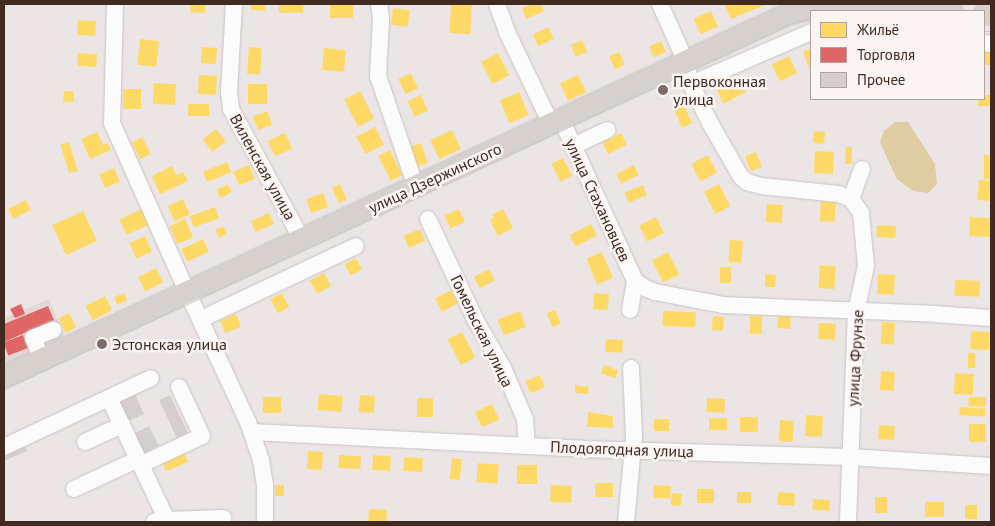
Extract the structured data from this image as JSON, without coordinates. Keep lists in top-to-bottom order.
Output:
{
  "streets": {
    "main road": ["улица Дзержинского"],
    "street": [
      "Виленская улица",
      "улица Стахановцев",
      "Гомельская улица",
      "улица Фрунзе",
      "Плодоягодная улица"
    ]
  },
  "crossings": [
    ["Виленская улица", "улица Дзержинского"],
    ["улица Дзержинского", "улица Стахановцев"],
    ["Гомельская улица", "Плодоягодная улица"],
    ["улица Фрунзе", "Плодоягодная улица"]
  ],
  "places": ["Первоконная улица", "Эстонская улица"],
  "legend": ["Жильё", "Торговля", "Прочее"]
}
